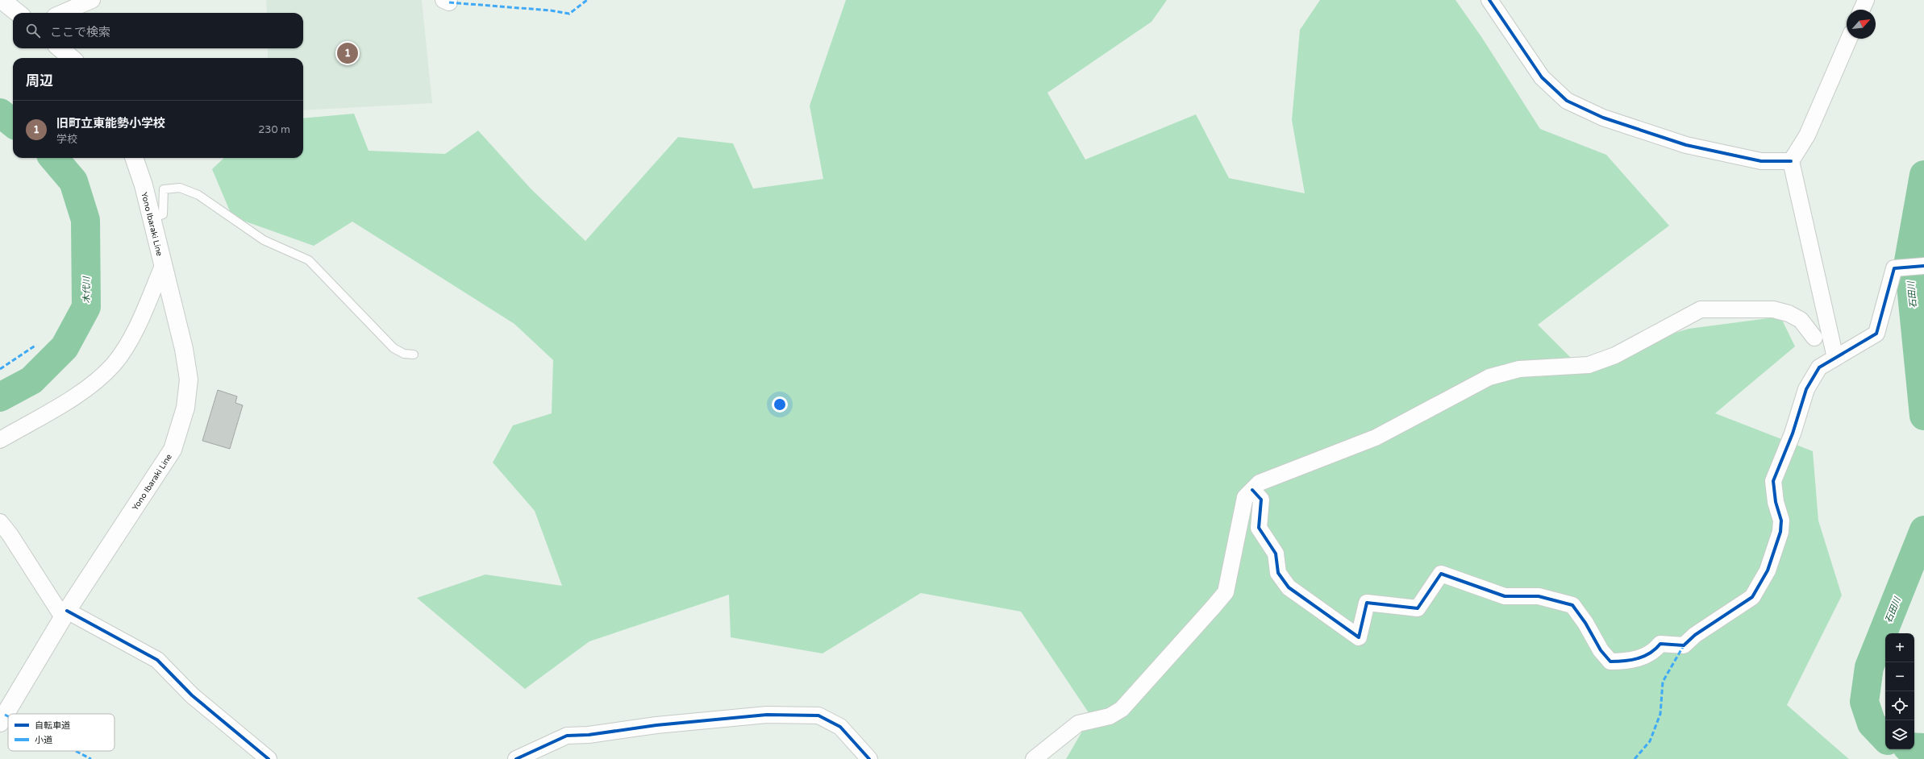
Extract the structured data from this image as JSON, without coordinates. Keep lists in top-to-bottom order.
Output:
{
  "streets": {
    "main road": ["Yono Ibaraki Line"]
  },
  "water": ["木代川", "石田川"],
  "legend": ["自転車道", "小道"],
  "north": "top right",
  "page": {
    "search": "ここで検索",
    "pins": "1",
    "heading": "周辺",
    "list": [
      {
        "mark": "1",
        "name": "旧町立東能勢小学校",
        "note": "学校",
        "value": "230 m"
      }
    ],
    "map_buttons": ["+", "−"]
  }
}
